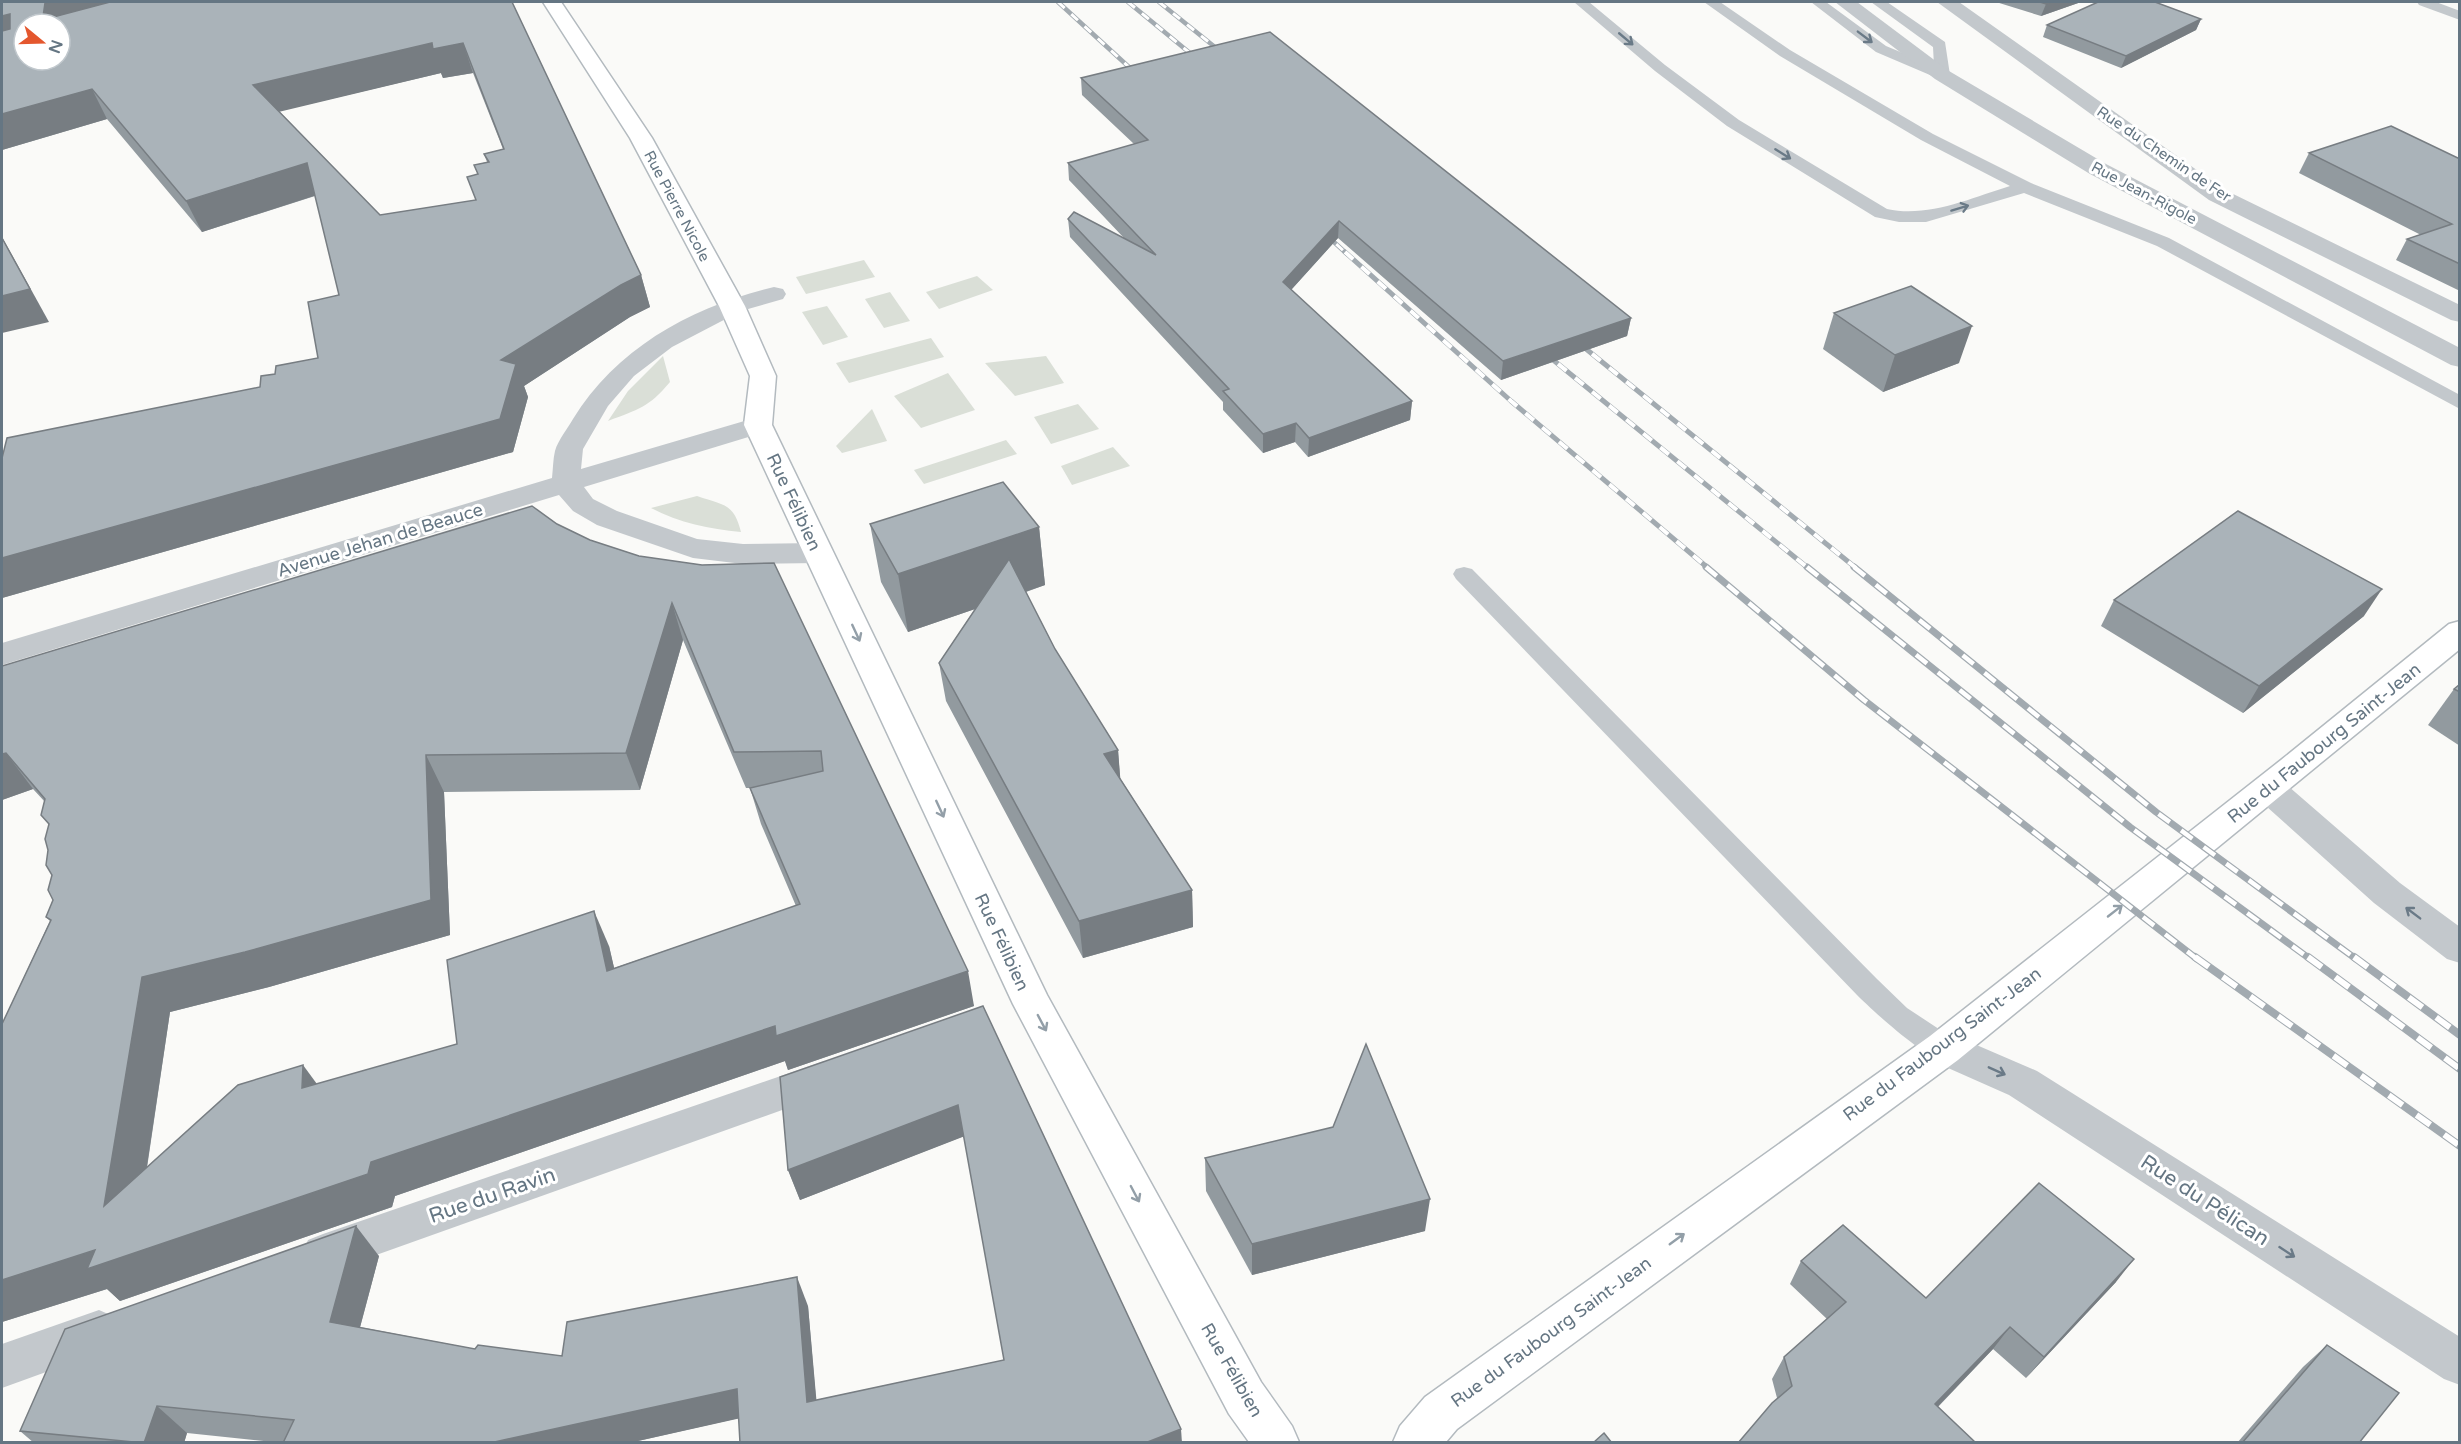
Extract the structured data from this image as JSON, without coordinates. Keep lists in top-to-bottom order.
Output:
{
  "streets": {
    "main road": ["Rue Pierre Nicole", "Rue Félibien", "Rue du Faubourg Saint-Jean"],
    "street": [
      "Rue du Chemin de Fer",
      "Rue Jean-Rigole",
      "Avenue Jehan de Beauce",
      "Rue du Ravin",
      "Rue du Pélican"
    ]
  },
  "crossings": [
    ["Rue Pierre Nicole", "Rue Félibien"],
    ["Rue Pierre Nicole", "Avenue Jehan de Beauce"],
    ["Rue Félibien", "Avenue Jehan de Beauce"],
    ["Rue du Faubourg Saint-Jean", "Rue du Pélican"]
  ],
  "one_way": ["Rue Félibien", "Rue du Faubourg Saint-Jean", "Rue du Pélican"],
  "north": "right"
}
